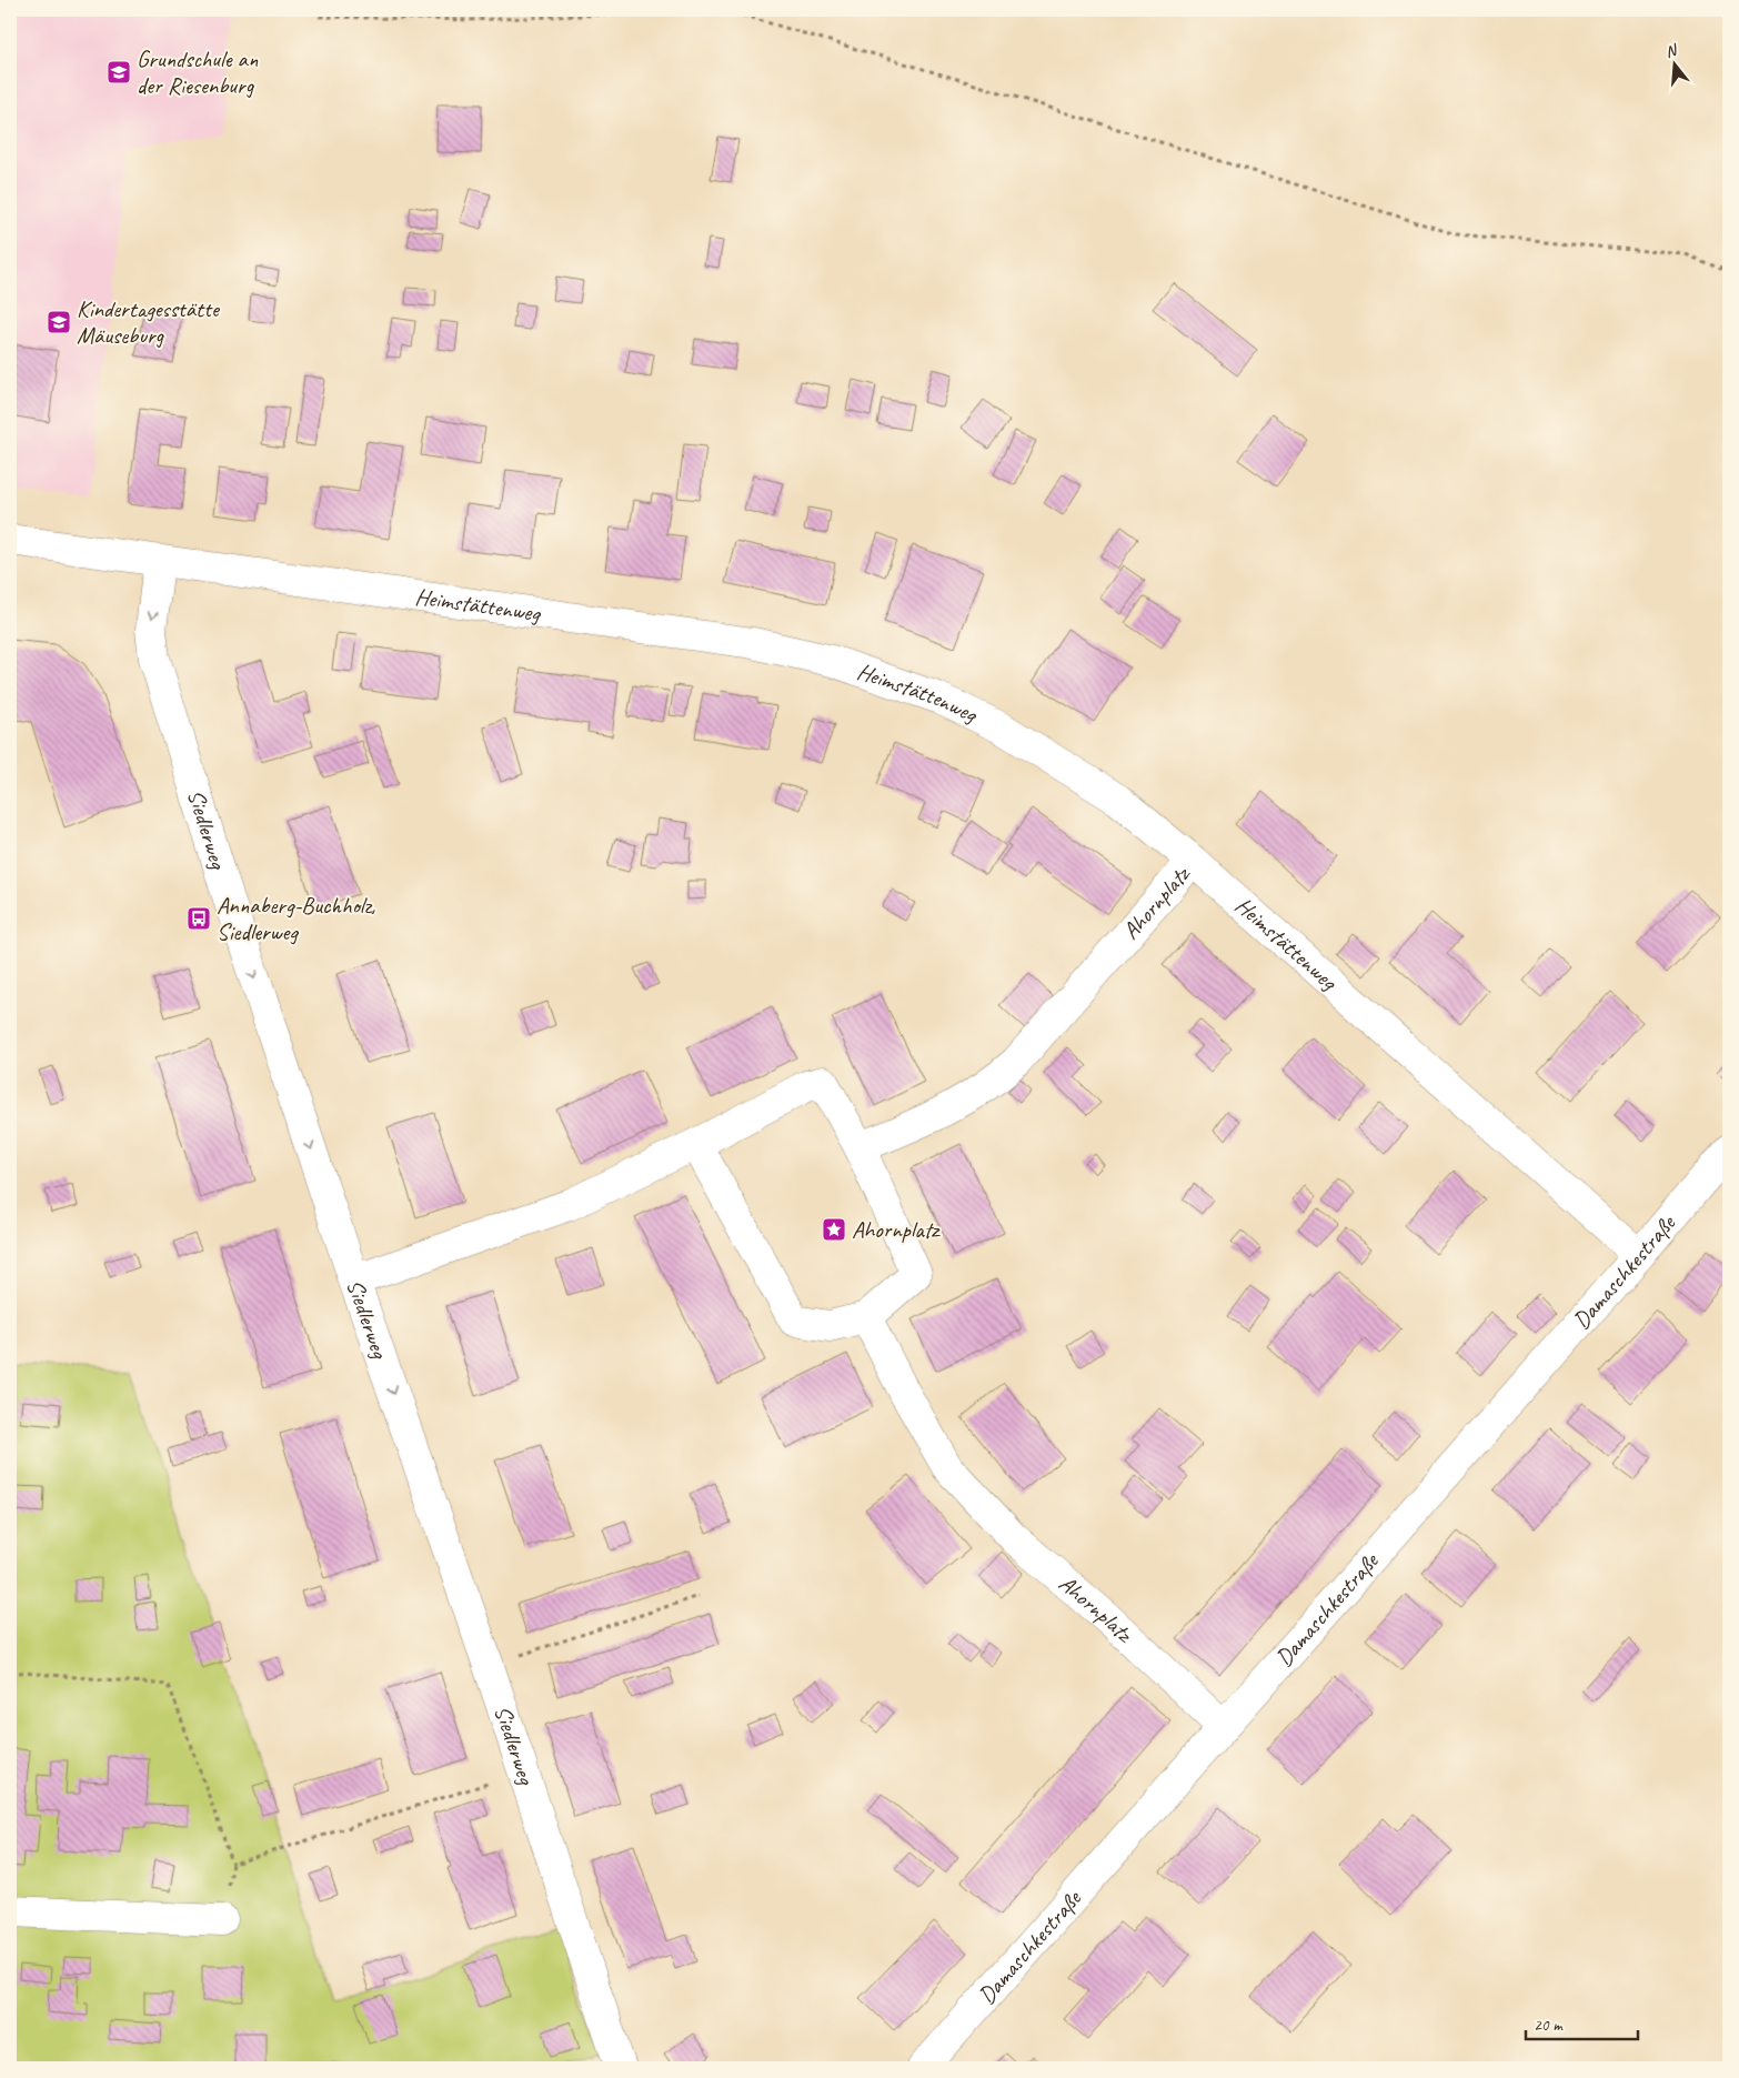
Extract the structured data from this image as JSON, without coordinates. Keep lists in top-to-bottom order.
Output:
{
  "streets": {
    "street": [
      "Heimstättenweg",
      "Siedlerweg",
      "Ahornplatz",
      "Damaschkestraße"
    ]
  },
  "crossings": [
    ["Heimstättenweg", "Siedlerweg"],
    ["Heimstättenweg", "Ahornplatz"],
    ["Heimstättenweg", "Damaschkestraße"],
    ["Ahornplatz", "Damaschkestraße"]
  ],
  "one_way": ["Siedlerweg"],
  "places": {
    "school or university": ["Grundschule an der Riesenburg", "Kindertagesstätte Mäuseburg"],
    "bus stop": ["Annaberg-Buchholz, Siedlerweg"],
    "place": ["Ahornplatz"]
  },
  "scale_bar": "20 m",
  "north": "top"
}
